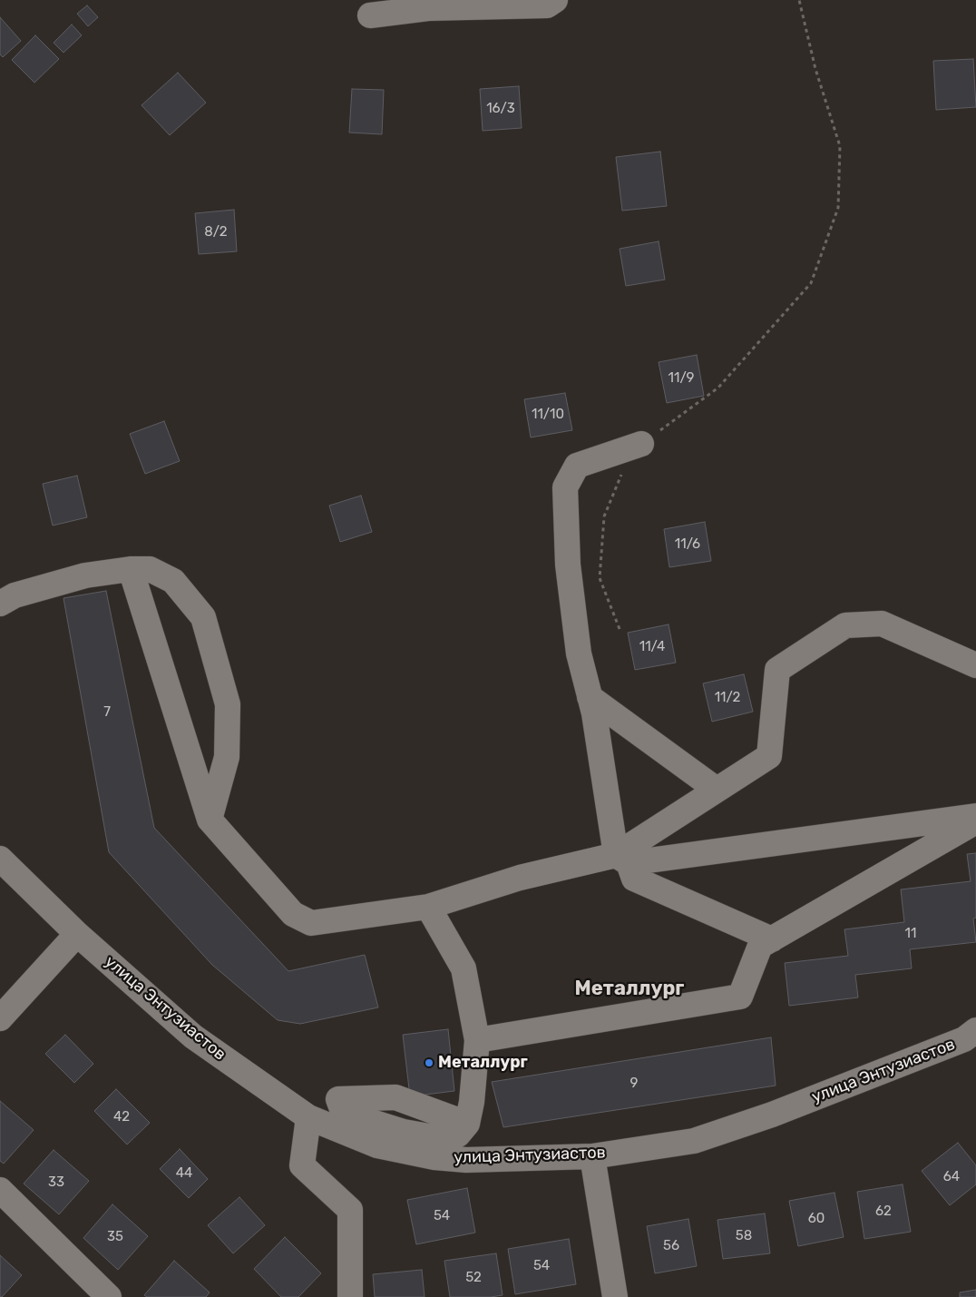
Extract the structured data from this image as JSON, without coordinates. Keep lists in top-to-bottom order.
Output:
{
  "streets": {
    "street": ["улица Энтузиастов"]
  },
  "districts": ["Металлург"],
  "places": ["Металлург"],
  "house_numbers": [
    "16/3",
    "8/2",
    "11/9",
    "11/10",
    "11/6",
    "11/4",
    "11/2",
    "7",
    "11",
    "9",
    "42",
    "44",
    "64",
    "33",
    "62",
    "54",
    "60",
    "58",
    "35",
    "56",
    "54",
    "52"
  ]
}
